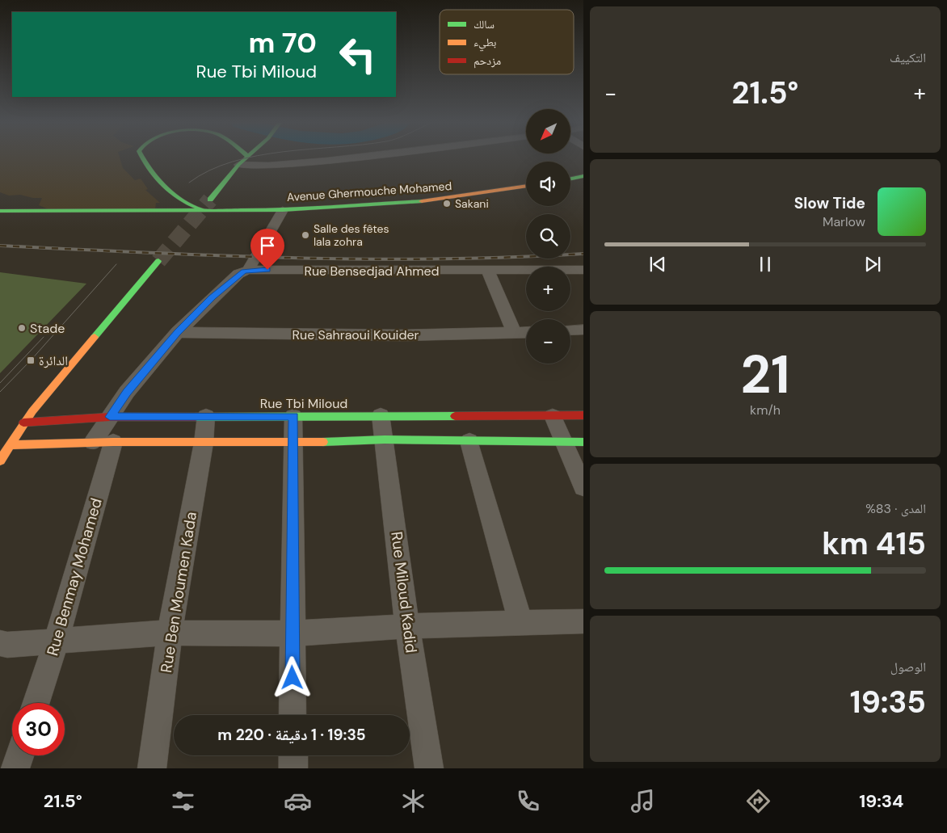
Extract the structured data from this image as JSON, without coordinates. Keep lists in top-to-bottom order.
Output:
{
  "streets": {
    "main road": ["Avenue Ghermouche Mohamed", "Rue Tbi Miloud"],
    "street": [
      "Rue Bensedjad Ahmed",
      "Rue Sahraoui Kouider",
      "Rue Benmay Mohamed",
      "Rue Ben Moumen Kada",
      "Rue Miloud Kadid"
    ]
  },
  "crossings": [
    ["Rue Tbi Miloud", "Rue Ben Moumen Kada"],
    ["Rue Tbi Miloud", "Rue Miloud Kadid"]
  ],
  "places": {
    "other": ["Sakani", "Salle des fêtes lala zohra", "Stade"],
    "transit": ["الدائرة"]
  },
  "legend": ["سالك", "بطيء", "مزدحم"],
  "north": "bottom left",
  "page": {
    "tile": [
      "التكييف",
      ["21", "km/h"],
      ["المدى · 83%", "415 km"],
      ["الوصول", "19:35"]
    ],
    "turn": ["70 m", "Rue Tbi Miloud"],
    "heat": ["−", "21.5°", "+"],
    "map_buttons": ["+", "−"],
    "song": ["Slow Tide", "Marlow"],
    "limit": "30",
    "trip": "19:35 · 1 دقيقة · 220 m",
    "tabs": ["19:34", "21.5°"]
  }
}
